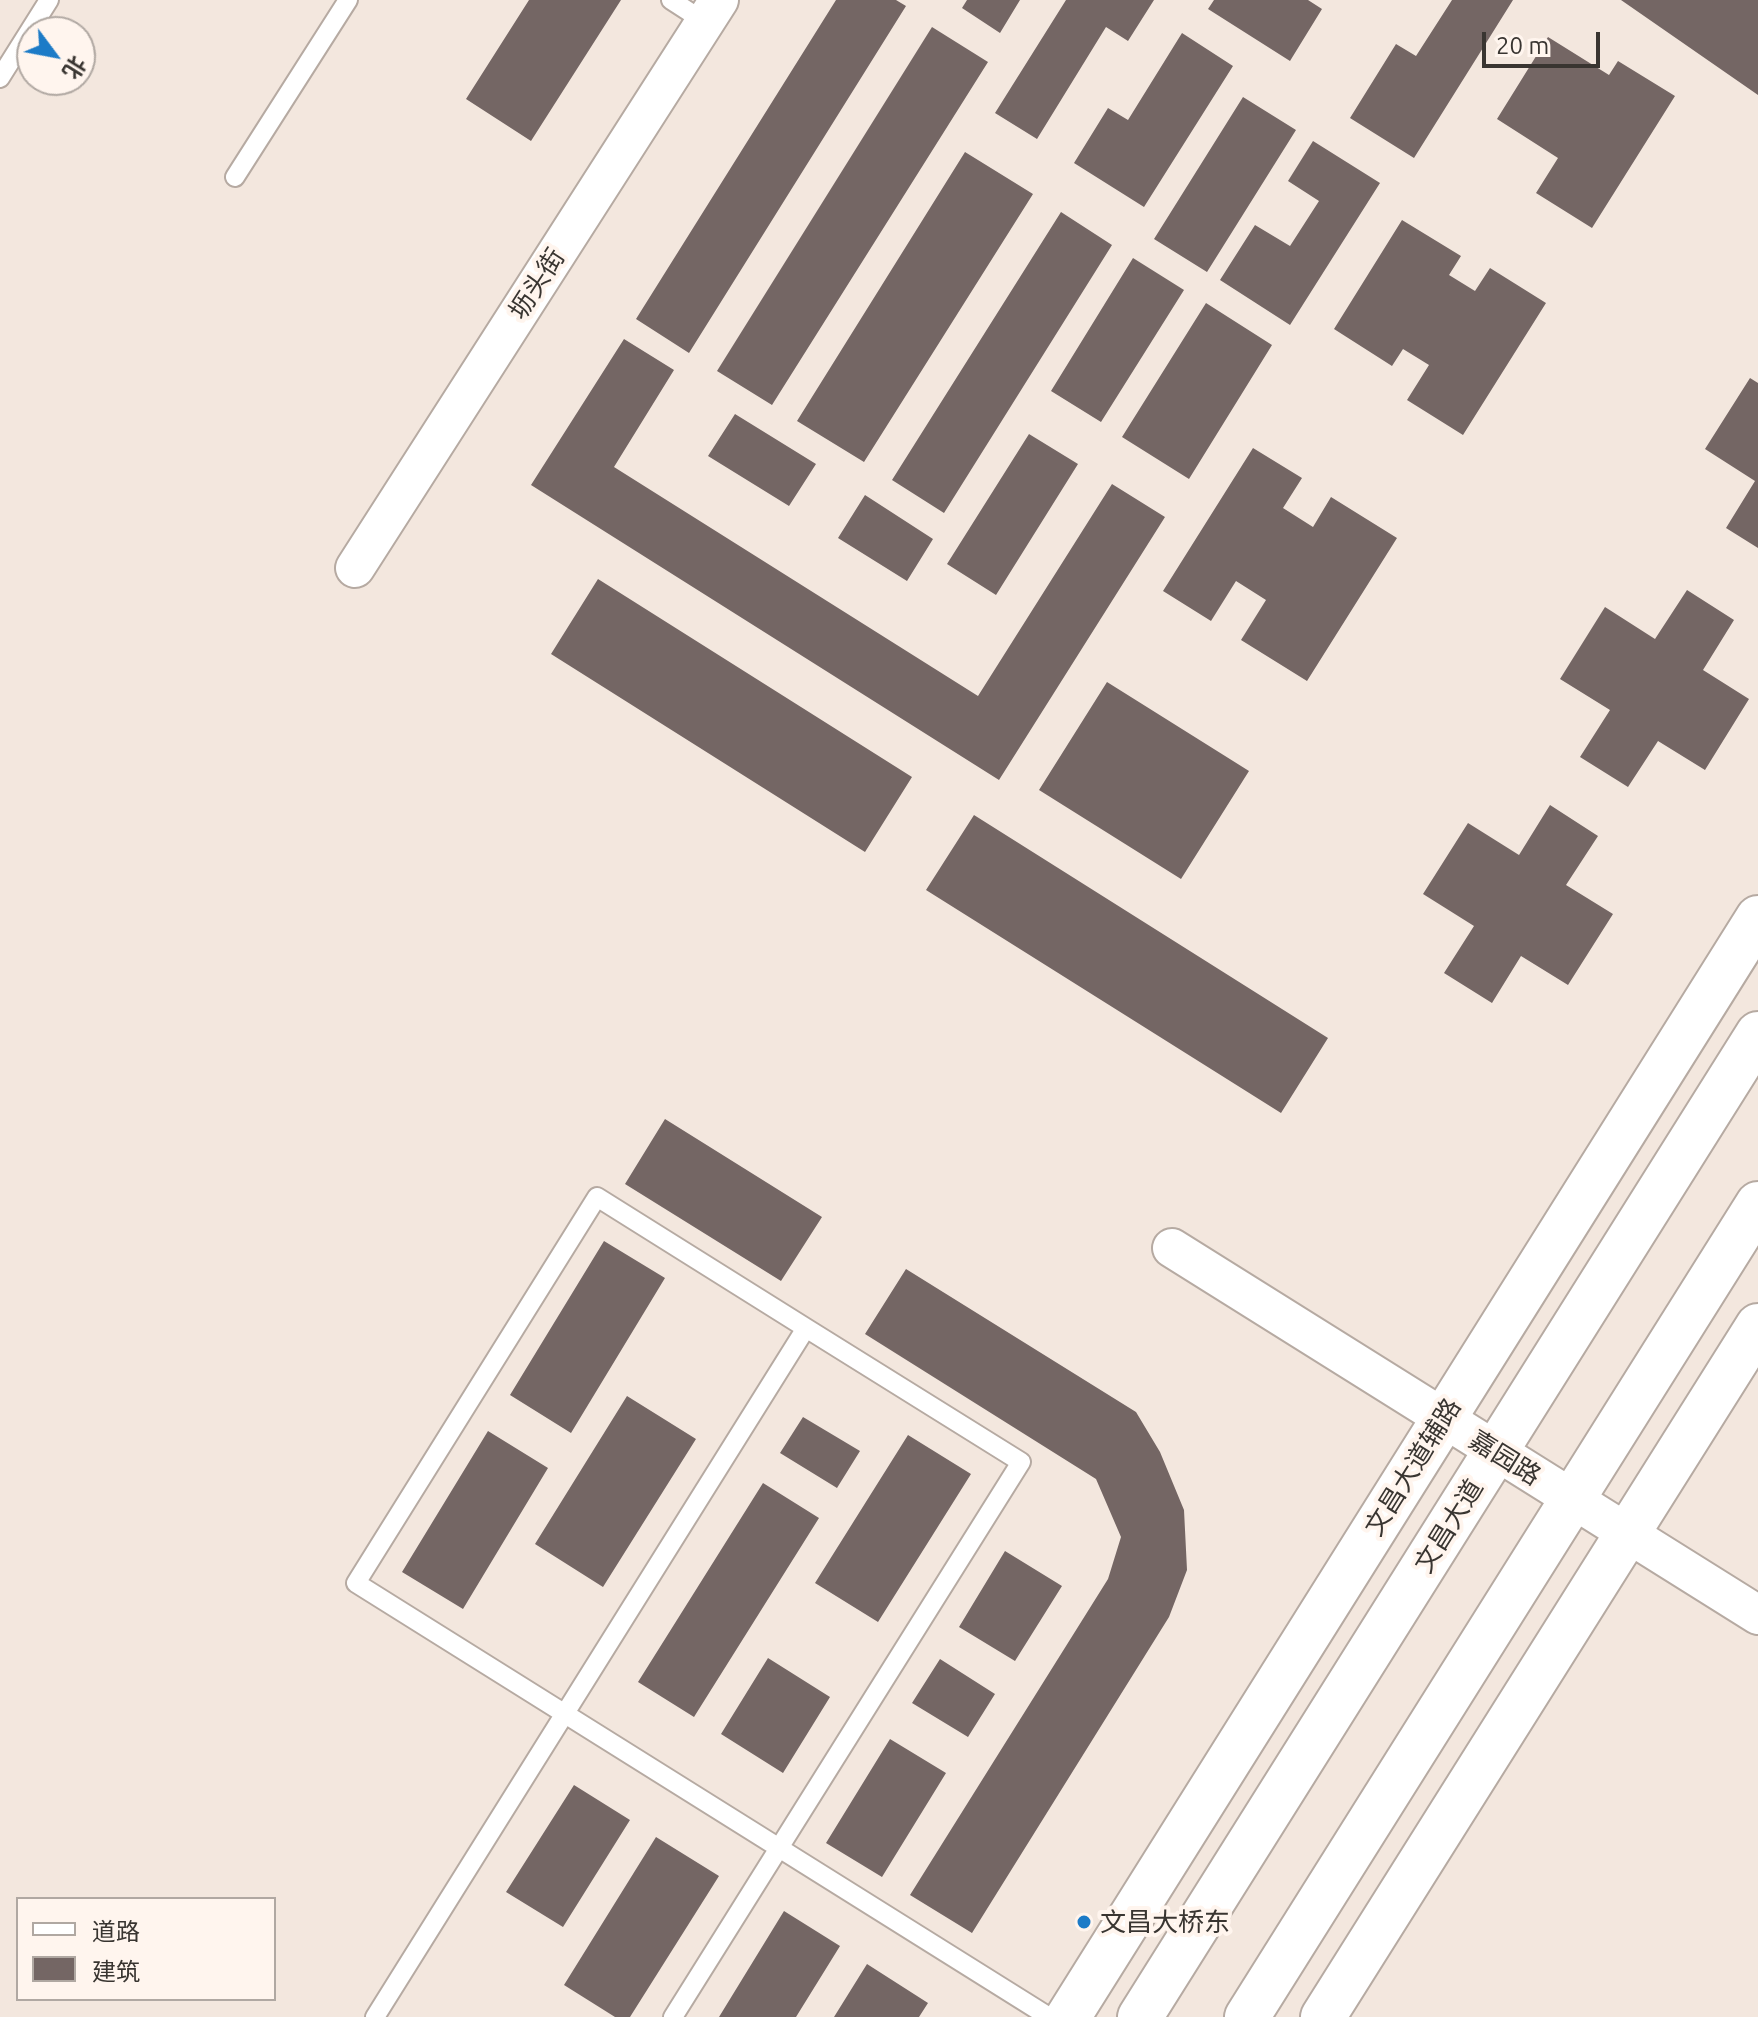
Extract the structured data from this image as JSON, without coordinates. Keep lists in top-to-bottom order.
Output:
{
  "streets": {
    "street": [
      "坜头街",
      "嘉园路",
      "文昌大道辅路",
      "文昌大道"
    ]
  },
  "crossings": [
    ["嘉园路", "文昌大道辅路"],
    ["嘉园路", "文昌大道"]
  ],
  "places": ["文昌大桥东"],
  "legend": ["道路", "建筑"],
  "scale_bar": "20 m",
  "north": "bottom right"
}
